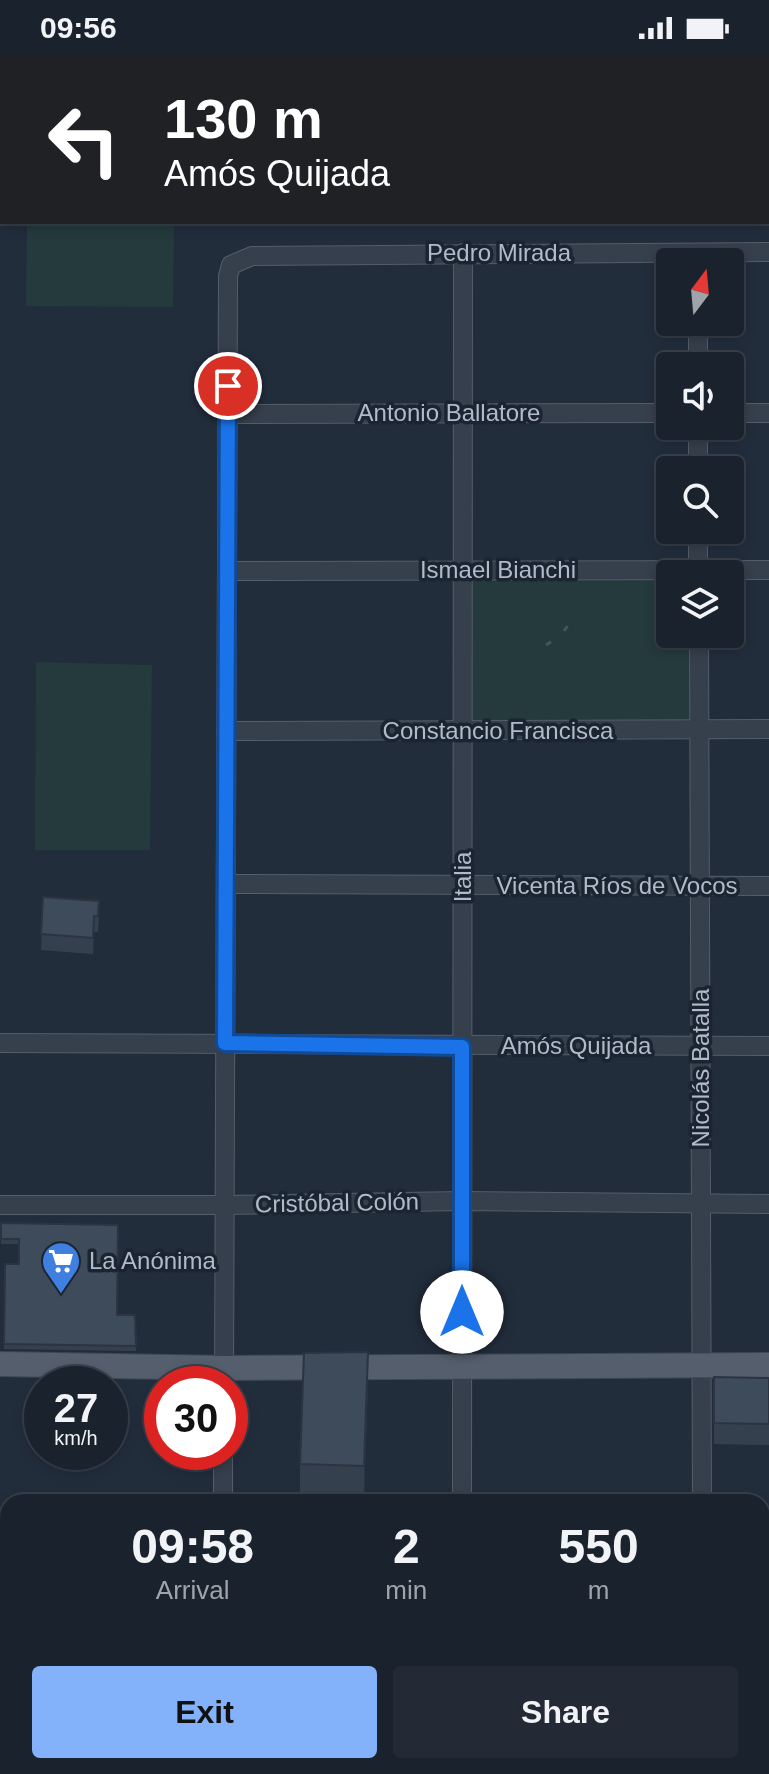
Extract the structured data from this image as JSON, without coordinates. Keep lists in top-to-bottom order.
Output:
{
  "streets": {
    "street": [
      "Pedro Mirada",
      "Antonio Ballatore",
      "Ismael Bianchi",
      "Constancio Francisca",
      "Italia",
      "Vicenta Ríos de Vocos",
      "Amós Quijada",
      "Nicolás Batalla",
      "Cristóbal Colón"
    ]
  },
  "crossings": [
    ["Pedro Mirada", "Antonio Ballatore"],
    ["Pedro Mirada", "Italia"],
    ["Antonio Ballatore", "Italia"],
    ["Ismael Bianchi", "Italia"],
    ["Constancio Francisca", "Italia"],
    ["Constancio Francisca", "Nicolás Batalla"],
    ["Italia", "Vicenta Ríos de Vocos"],
    ["Italia", "Amós Quijada"],
    ["Italia", "Cristóbal Colón"],
    ["Vicenta Ríos de Vocos", "Nicolás Batalla"],
    ["Amós Quijada", "Nicolás Batalla"],
    ["Nicolás Batalla", "Cristóbal Colón"]
  ],
  "places": {
    "supermarket": ["La Anónima"]
  },
  "north": "top",
  "page": {
    "status": "09:56",
    "turn": ["130 m", "Amós Quijada"],
    "speed": "27 km/h",
    "limit": "30",
    "eta": [
      "09:58",
      "Arrival",
      "2",
      "min",
      "550",
      "m"
    ],
    "buttons": ["Exit", "Share"]
  }
}
